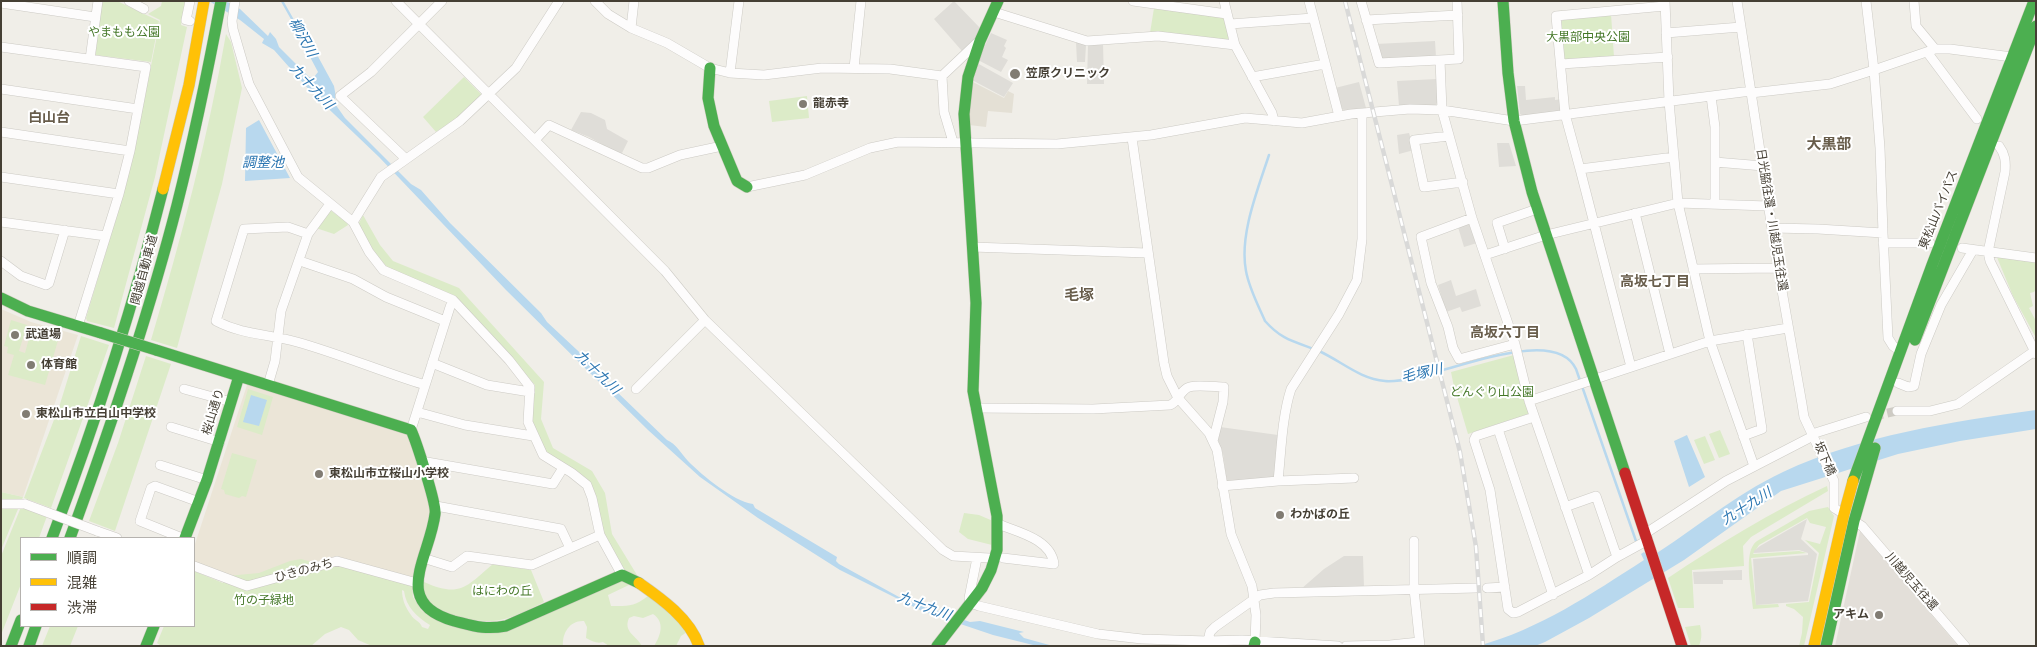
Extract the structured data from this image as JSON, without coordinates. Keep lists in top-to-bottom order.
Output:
{
  "streets": {
    "main road": ["東松山バイパス", "関越自動車道", "桜山通り"],
    "street": [
      "日光脇往還・川越児玉往還",
      "坂下橋",
      "ひきのみち",
      "川越児玉往還"
    ]
  },
  "crossings": [
    ["日光脇往還・川越児玉往還", "坂下橋"]
  ],
  "districts": [
    "白山台",
    "大黒部",
    "高坂七丁目",
    "毛塚",
    "高坂六丁目"
  ],
  "water": [
    "柳沢川",
    "九十九川",
    "調整池",
    "毛塚川"
  ],
  "parks": [
    "やまもも公園",
    "大黒部中央公園",
    "どんぐり山公園",
    "はにわの丘",
    "竹の子緑地"
  ],
  "places": [
    "笠原クリニック",
    "龍赤寺",
    "武道場",
    "体育館",
    "東松山市立白山中学校",
    "東松山市立桜山小学校",
    "わかばの丘",
    "アキム"
  ],
  "legend": ["順調", "混雑", "渋滞"]
}
